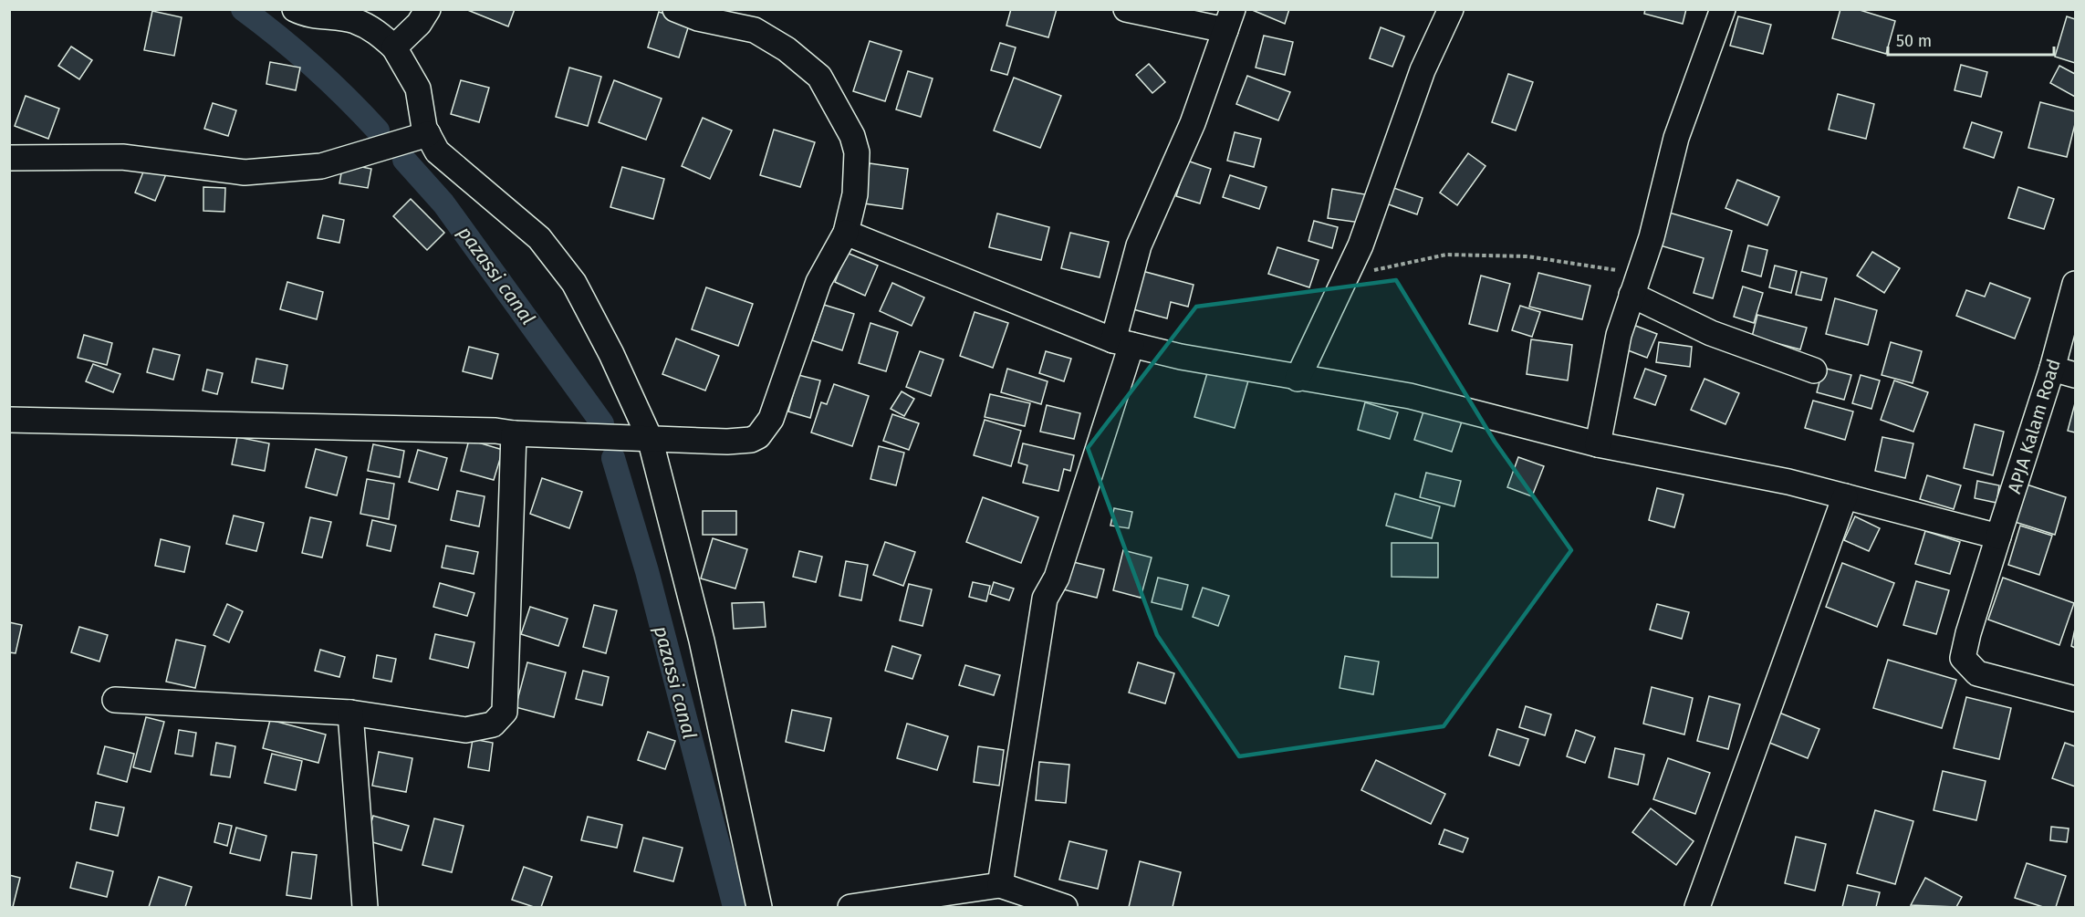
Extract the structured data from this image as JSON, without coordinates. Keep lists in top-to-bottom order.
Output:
{
  "streets": {
    "street": ["APJA Kalam Road"]
  },
  "water": ["pazassi canal"],
  "scale_bar": "50 m"
}
